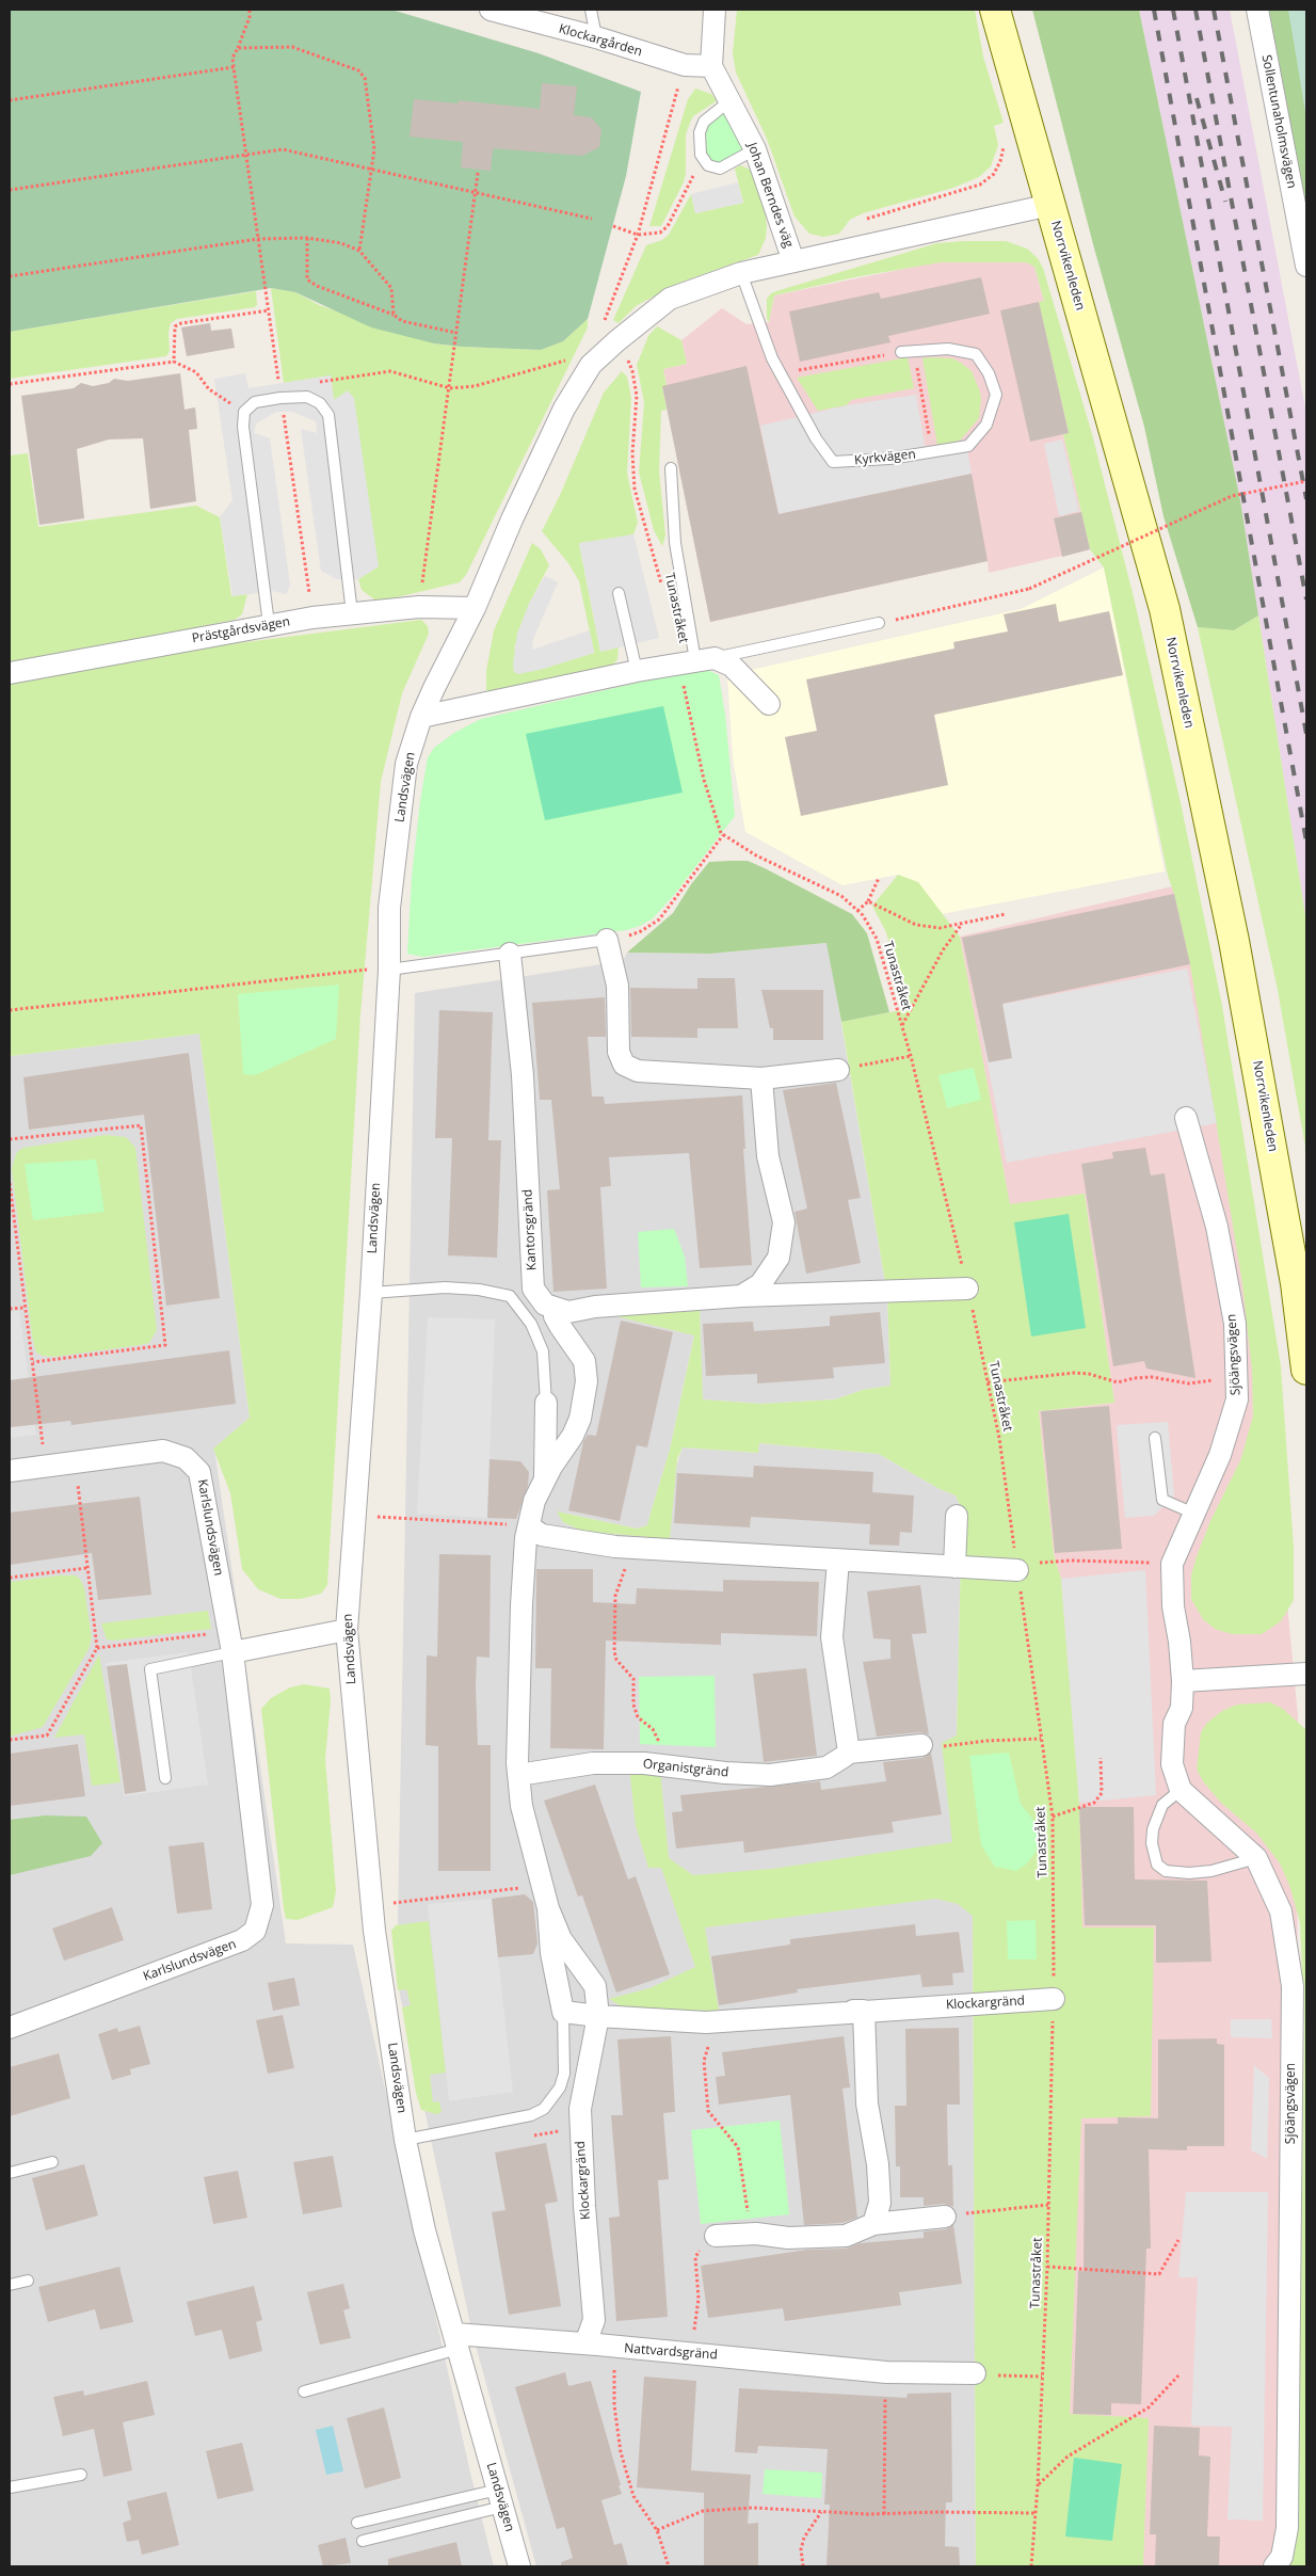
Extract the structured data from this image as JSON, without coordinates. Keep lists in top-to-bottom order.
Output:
{
  "streets": {
    "main road": ["Norrvikenleden"],
    "street": [
      "Klockargården",
      "Sollentunaholmsvägen",
      "Johan Berndes väg",
      "Prästgårdsvägen",
      "Landsvägen",
      "Kantorsgränd",
      "Sjöängsvägen",
      "Karlslundsvägen",
      "Organistgränd",
      "Klockargränd",
      "Nattvardsgränd"
    ],
    "lane": ["Kyrkvägen"],
    "path": ["Tunastråket"]
  },
  "crossings": [
    ["Klockargården", "Johan Berndes väg"],
    ["Tunastråket", "Klockargränd"],
    ["Prästgårdsvägen", "Landsvägen"],
    ["Landsvägen", "Nattvardsgränd"],
    ["Klockargränd", "Nattvardsgränd"]
  ]
}
